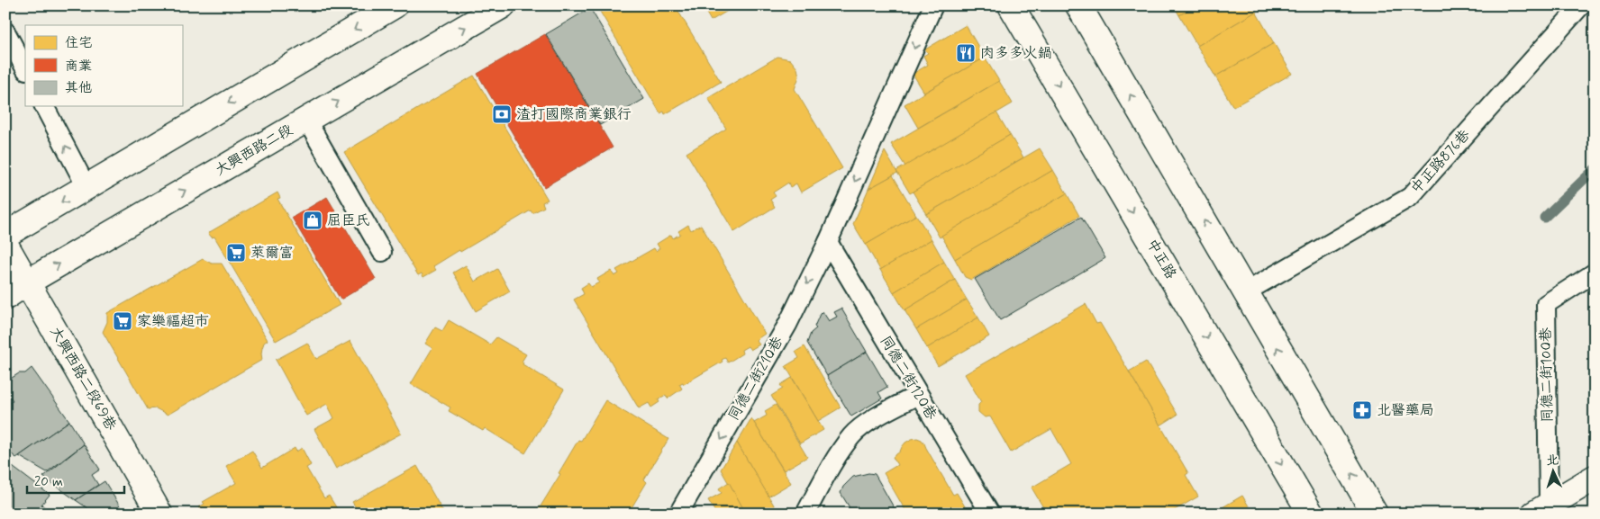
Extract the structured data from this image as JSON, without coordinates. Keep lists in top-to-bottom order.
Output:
{
  "streets": {
    "street": ["大興西路二段", "中正路", "大興西路二段69巷"],
    "lane": [
      "中正路876巷",
      "同德二街100巷",
      "同德二街120巷",
      "同德二街210巷"
    ]
  },
  "crossings": [
    ["大興西路二段", "大興西路二段69巷"],
    ["同德二街120巷", "同德二街210巷"]
  ],
  "one_way": ["同德二街210巷"],
  "places": {
    "restaurant": ["肉多多火鍋"],
    "bank": ["渣打國際商業銀行"],
    "shop": ["屈臣氏"],
    "supermarket": ["萊爾富", "家樂福超市"],
    "pharmacy": ["北醫藥局"]
  },
  "legend": ["住宅", "商業", "其他"],
  "scale_bar": "20 m",
  "north": "top"
}
